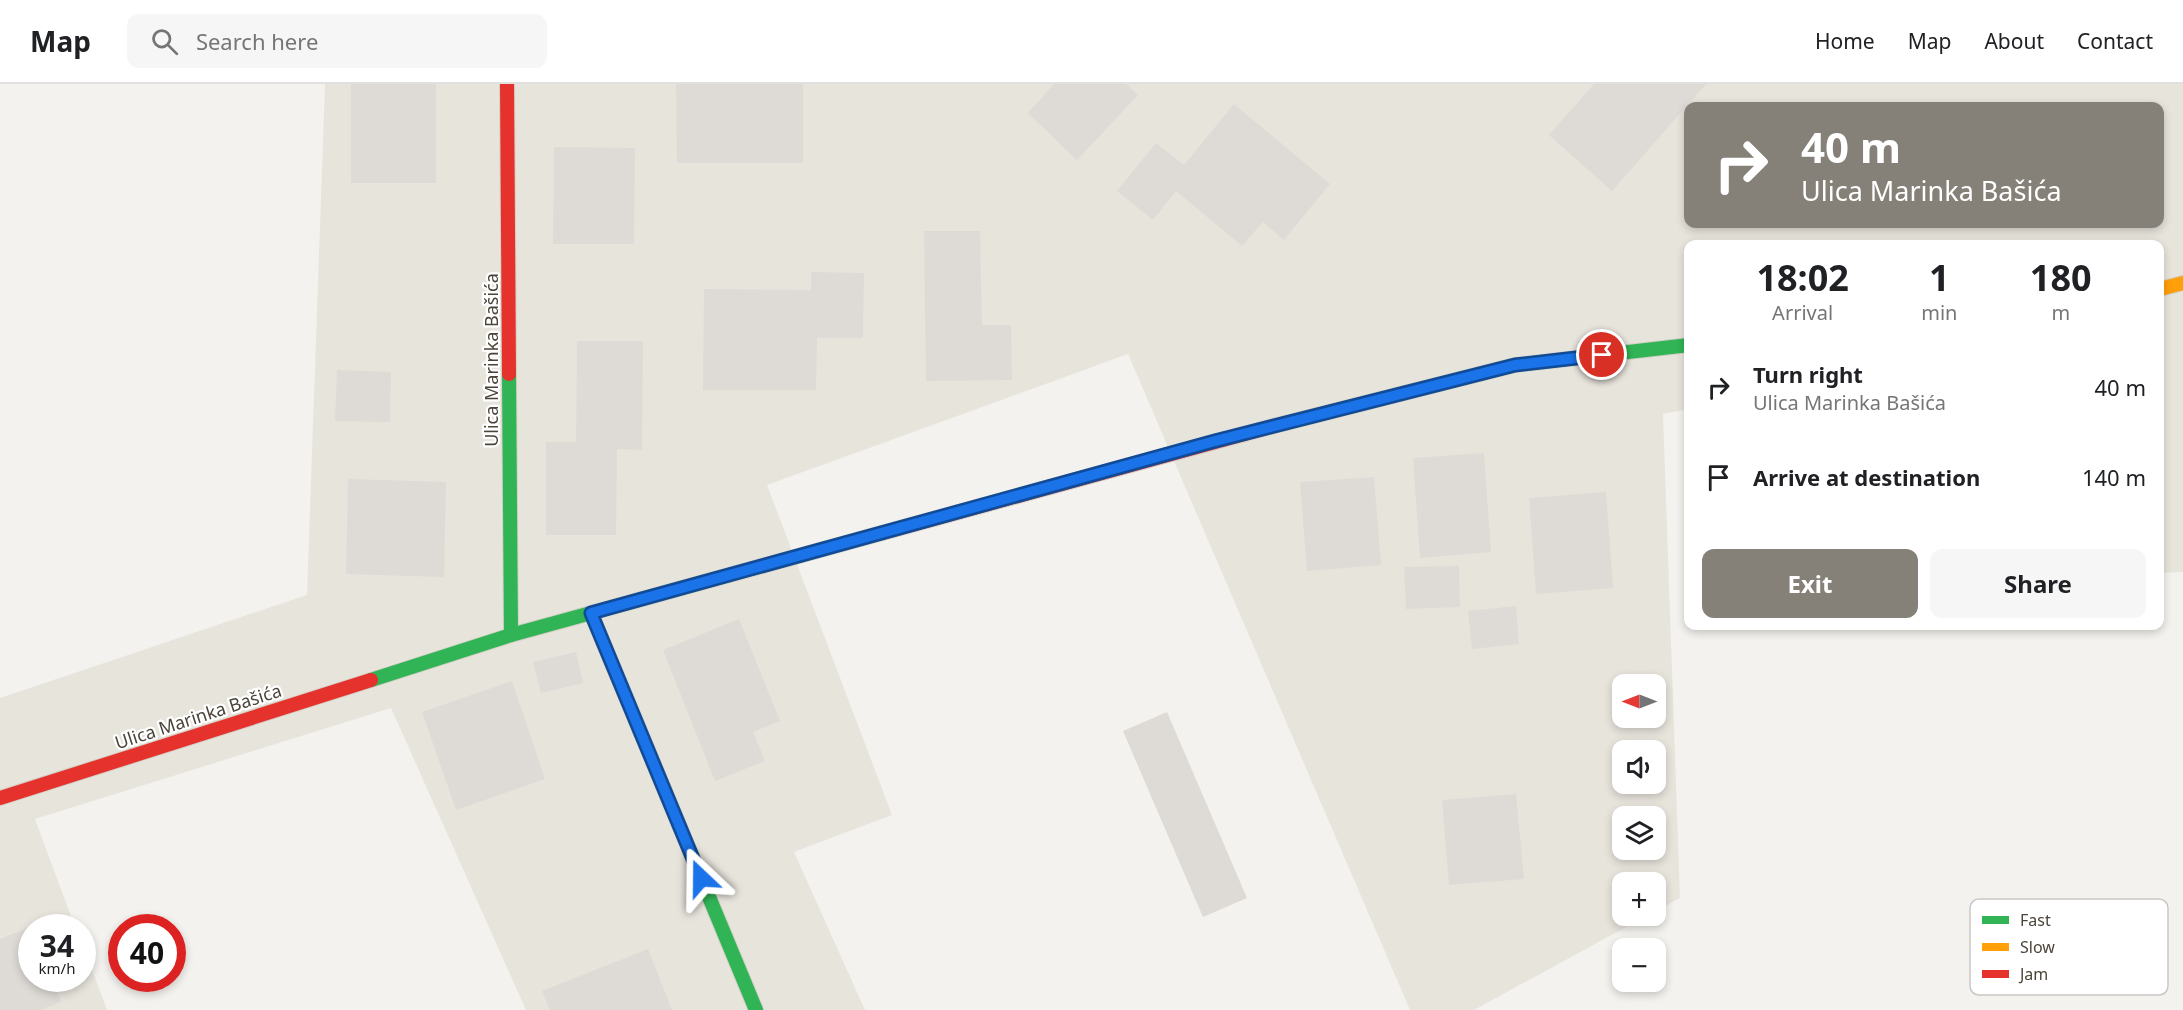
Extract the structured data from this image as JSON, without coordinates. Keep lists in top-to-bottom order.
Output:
{
  "streets": {
    "main road": ["Ulica Marinka Bašića"]
  },
  "legend": ["Fast", "Slow", "Jam"],
  "north": "left",
  "page": {
    "header": "Map",
    "search": "Search here",
    "nav": [
      "Home",
      "Map",
      "About",
      "Contact"
    ],
    "turn": ["40 m", "Ulica Marinka Bašića"],
    "eta": [
      "18:02",
      "Arrival",
      "1",
      "min",
      "180",
      "m"
    ],
    "list": [
      {
        "name": "Turn right",
        "note": "Ulica Marinka Bašića",
        "value": "40 m"
      },
      {
        "name": "Arrive at destination",
        "value": "140 m"
      }
    ],
    "buttons": ["Exit", "Share"],
    "map_buttons": ["+", "−"],
    "speed": "34 km/h",
    "limit": "40"
  }
}
